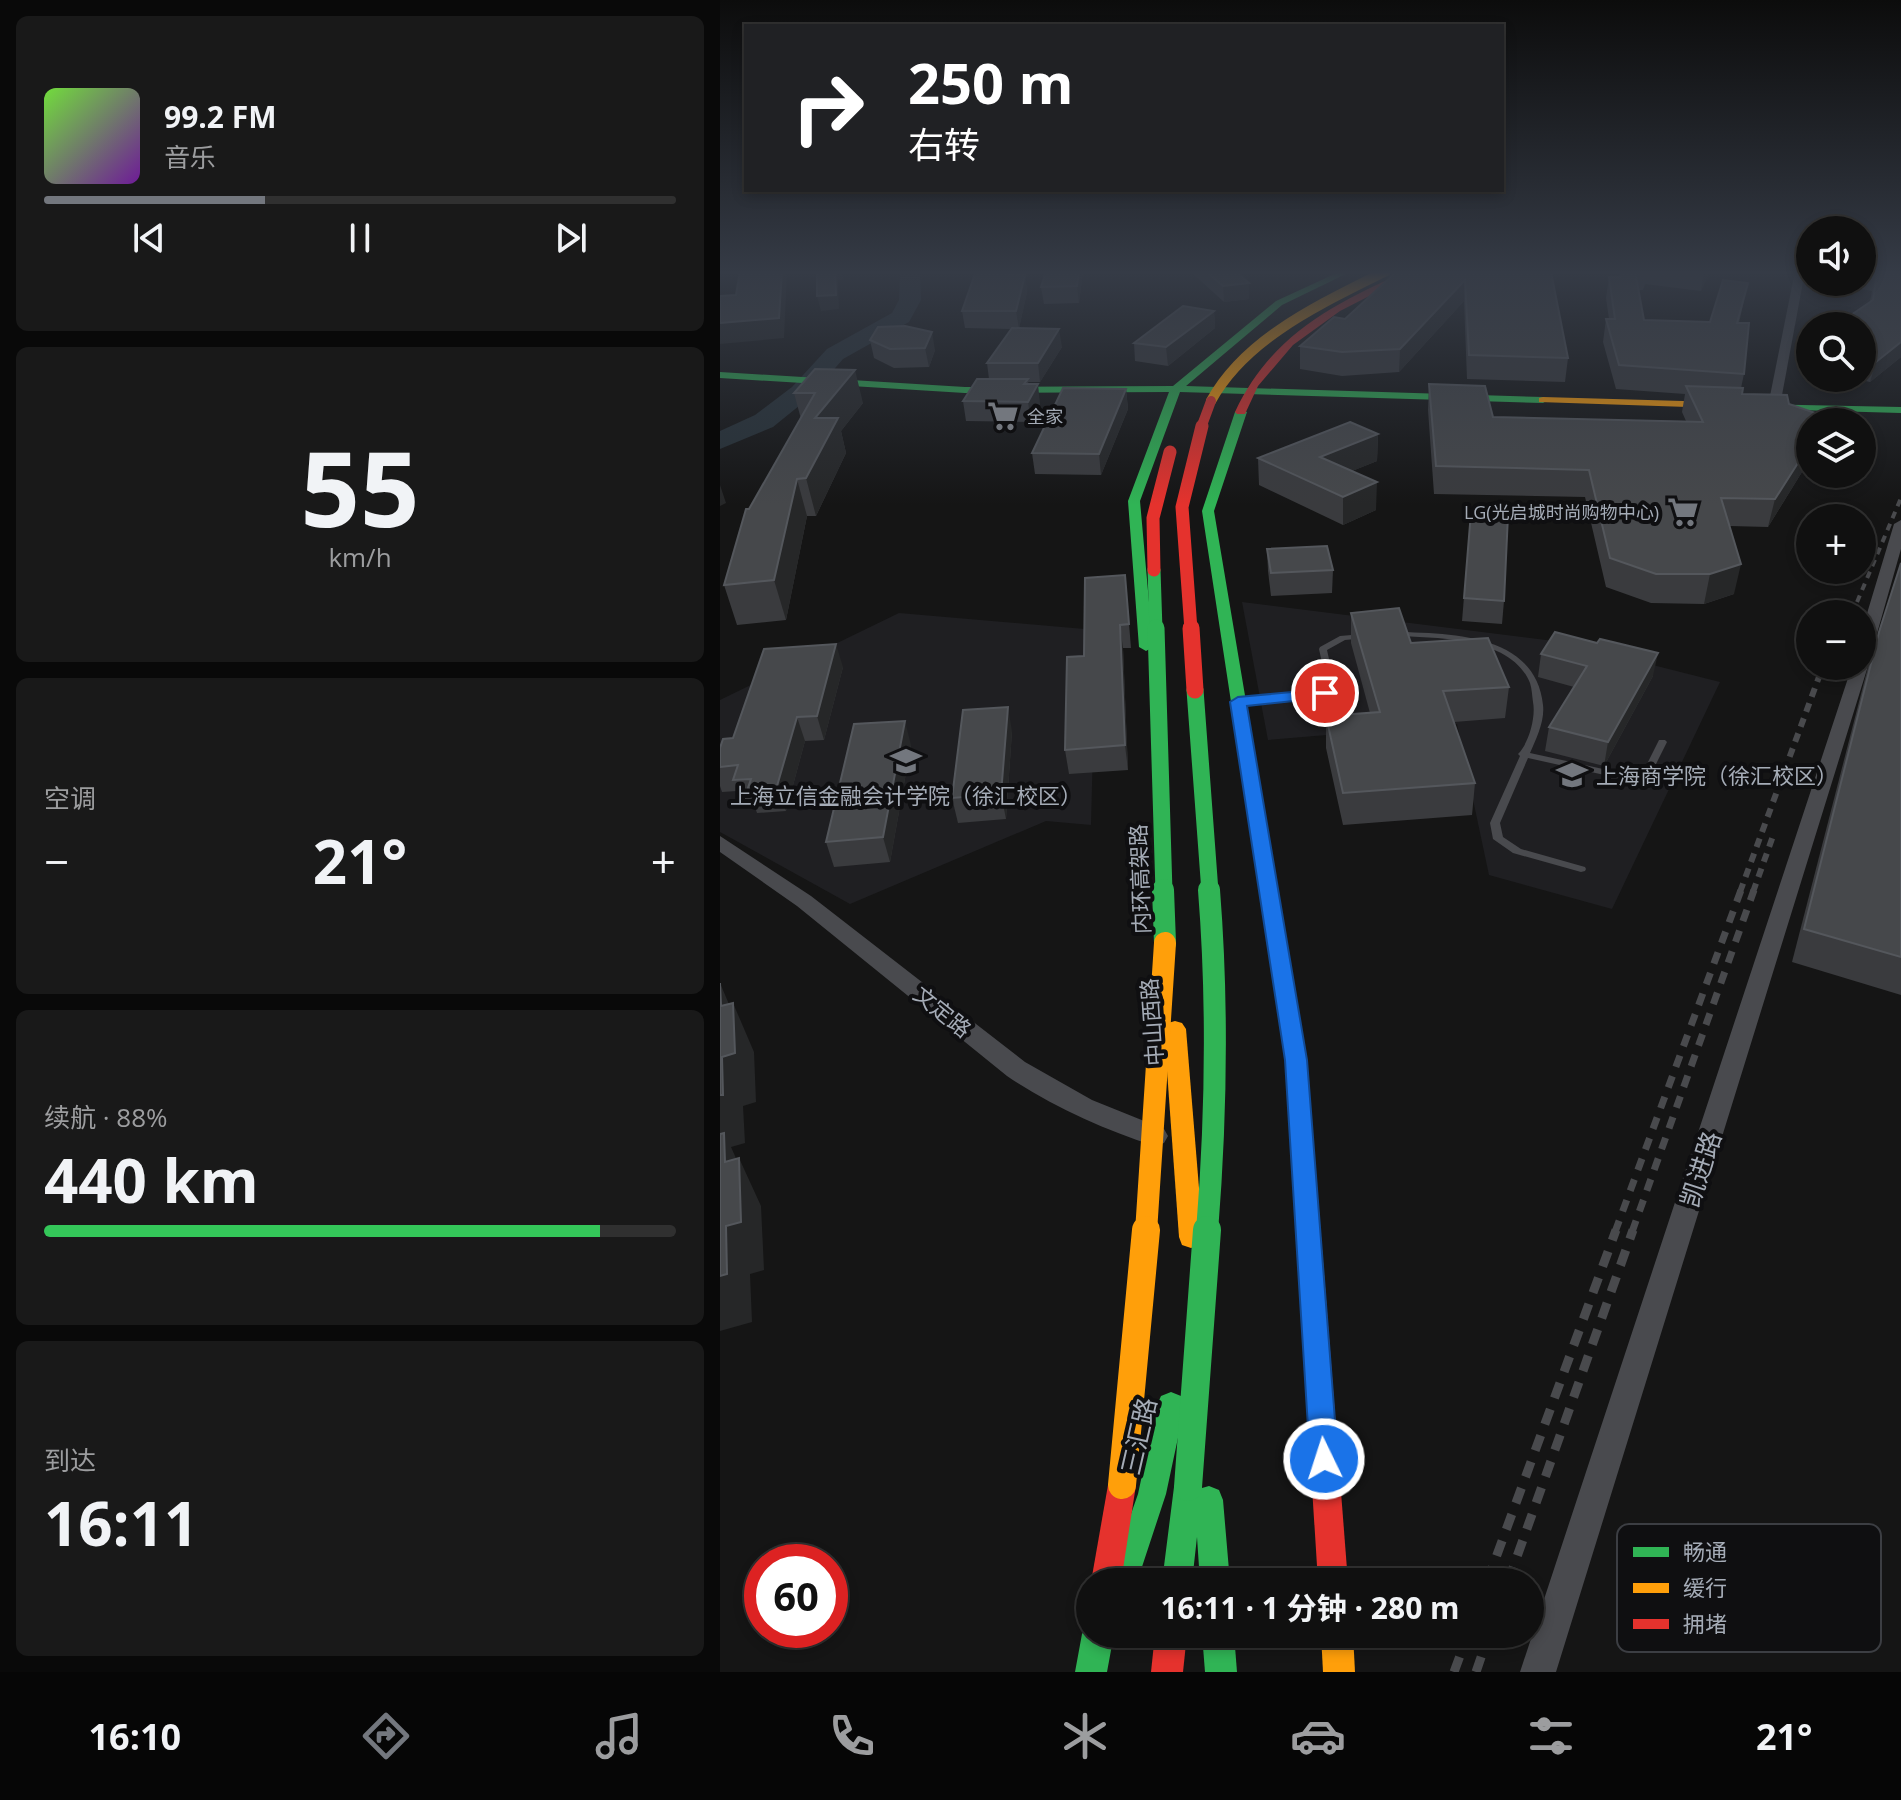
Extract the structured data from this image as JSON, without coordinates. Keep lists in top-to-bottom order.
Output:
{
  "streets": {
    "main road": ["内环高架路", "中山西路", "三汇路"],
    "street": ["文定路", "凯进路"]
  },
  "crossings": [
    ["文定路", "中山西路"],
    ["中山西路", "三汇路"]
  ],
  "places": {
    "supermarket": ["全家", "LG(光启城时尚购物中心)"],
    "school or university": ["上海立信金融会计学院（徐汇校区）", "上海商学院（徐汇校区）"]
  },
  "legend": ["畅通", "缓行", "拥堵"],
  "page": {
    "turn": ["250 m", "右转"],
    "song": ["99.2 FM", "音乐"],
    "map_buttons": ["+", "−"],
    "tile": [
      ["55", "km/h"],
      "空调",
      ["续航 · 88%", "440 km"],
      ["到达", "16:11"]
    ],
    "heat": ["−", "21°", "+"],
    "limit": "60",
    "trip": "16:11 · 1 分钟 · 280 m",
    "tabs": ["16:10", "21°"]
  }
}
